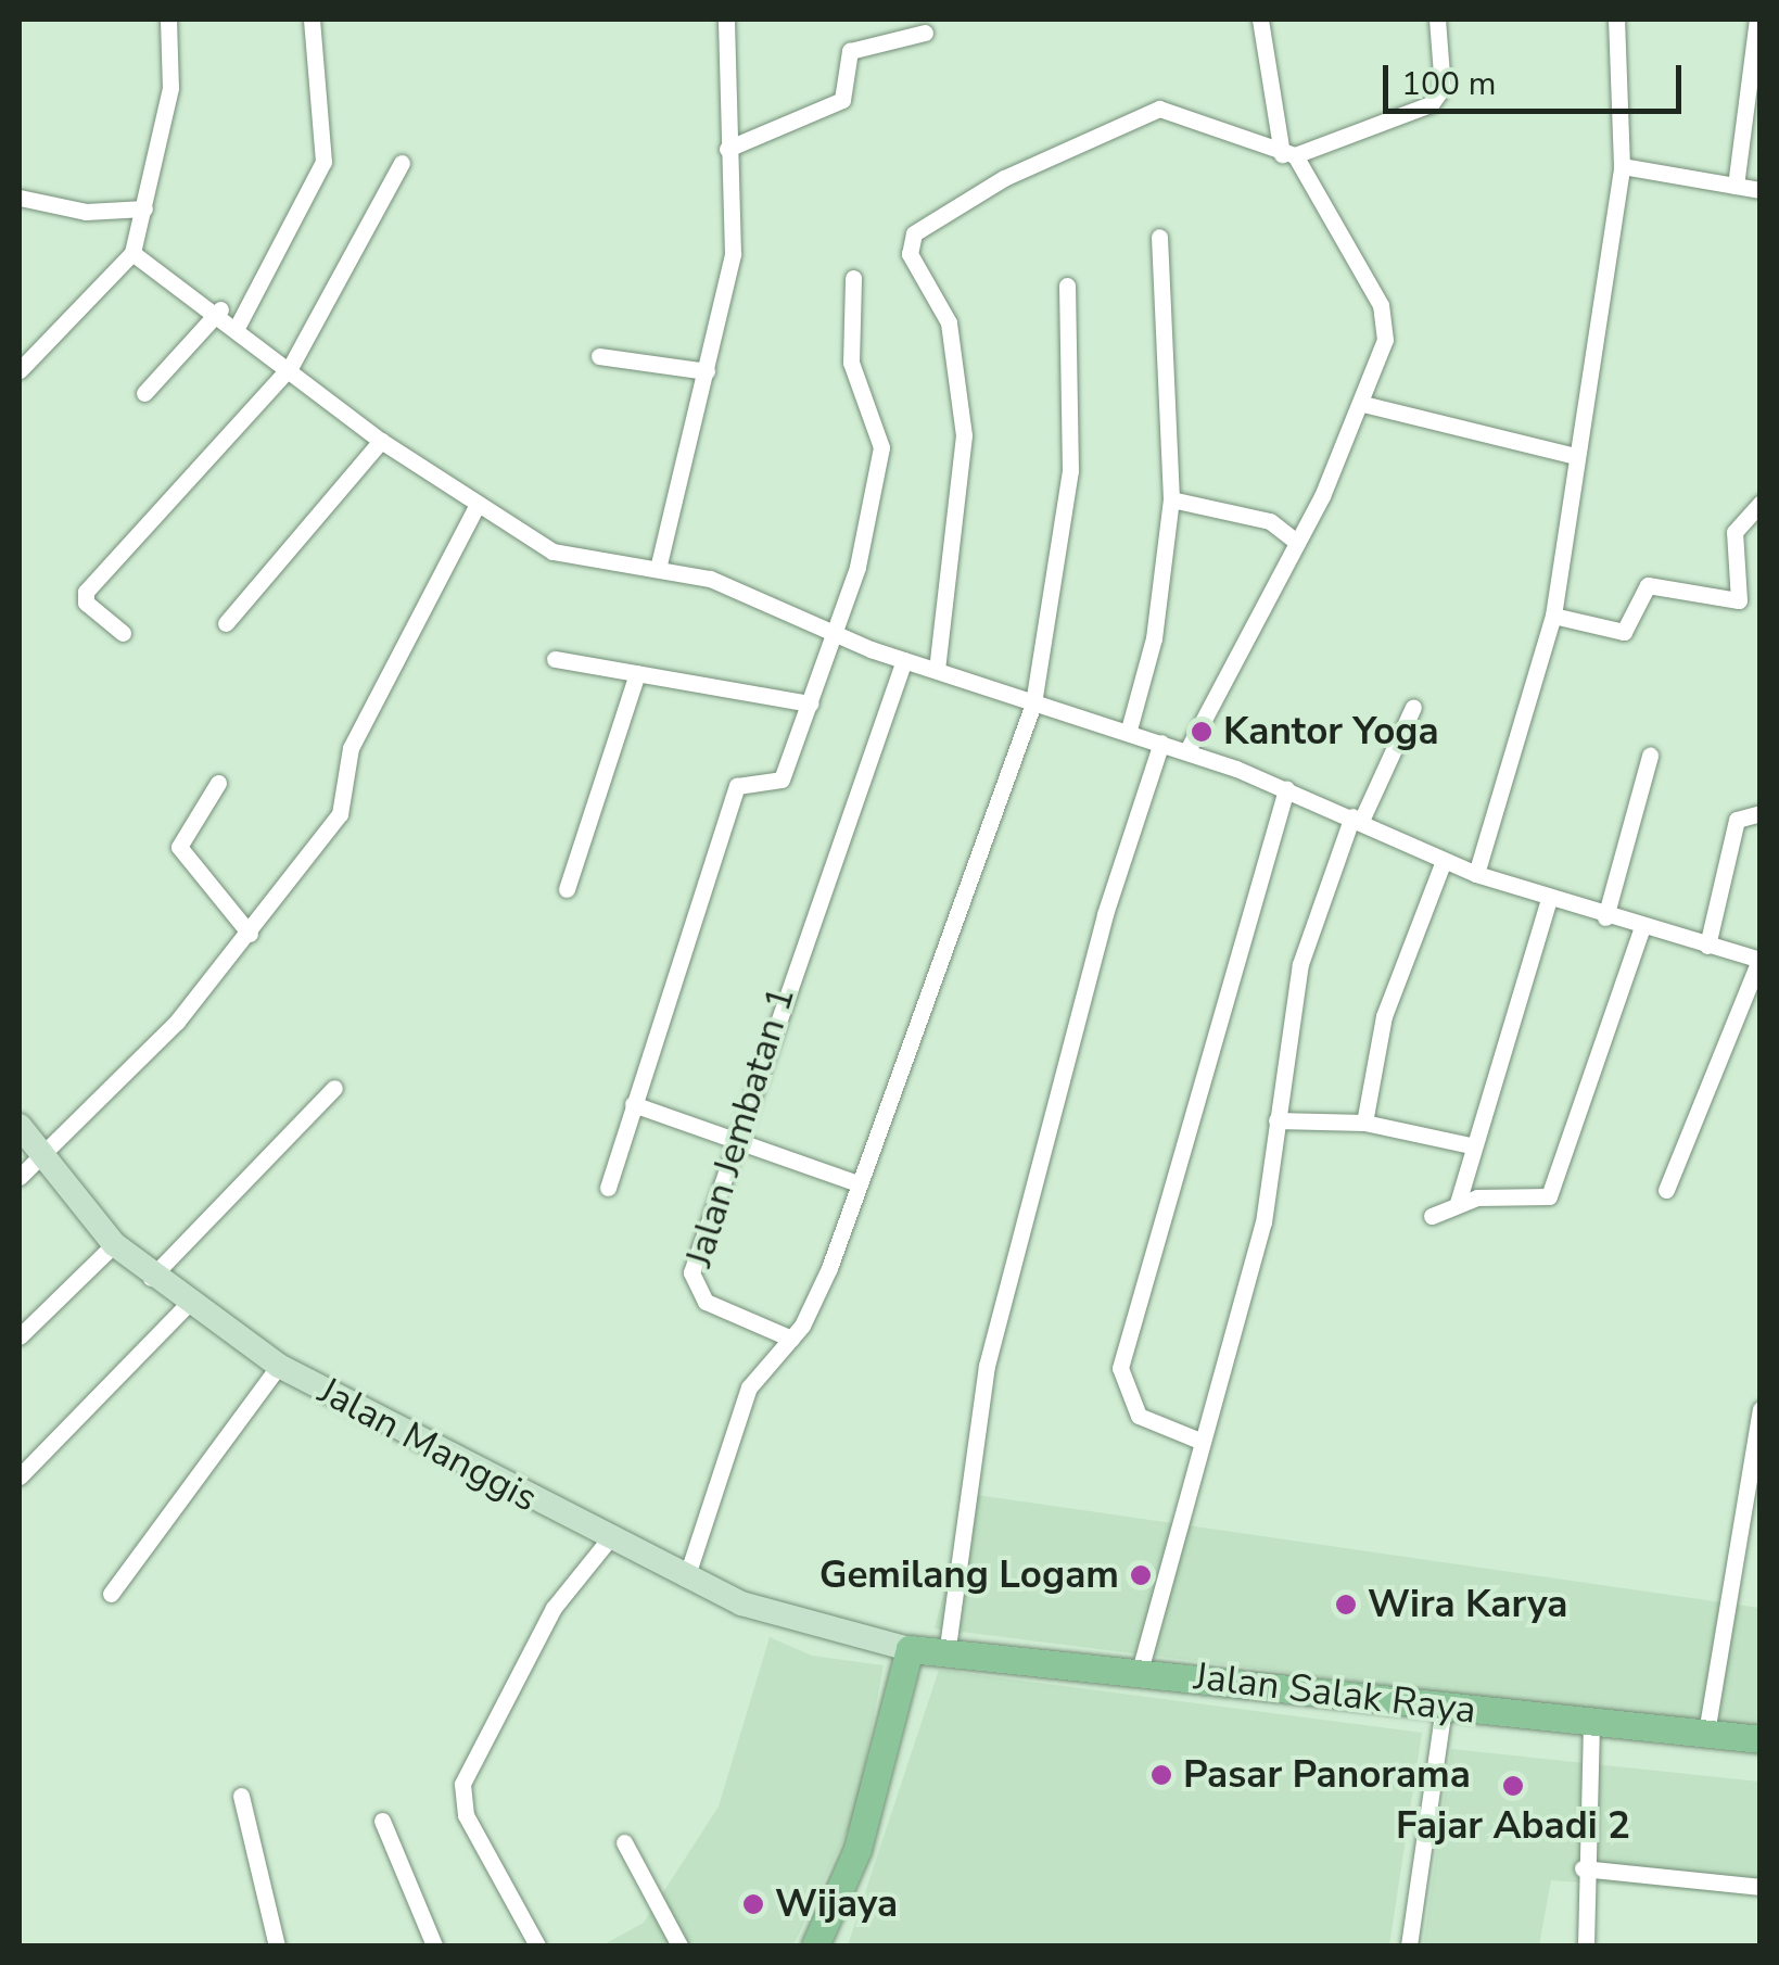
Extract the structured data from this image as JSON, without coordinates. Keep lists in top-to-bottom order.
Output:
{
  "streets": {
    "main road": ["Jalan Salak Raya"],
    "street": ["Jalan Jembatan 1", "Jalan Manggis"]
  },
  "crossings": [
    ["Jalan Manggis", "Jalan Salak Raya"]
  ],
  "places": [
    "Kantor Yoga",
    "Gemilang Logam",
    "Wira Karya",
    "Pasar Panorama",
    "Fajar Abadi 2",
    "Wijaya"
  ],
  "scale_bar": "100 m"
}
